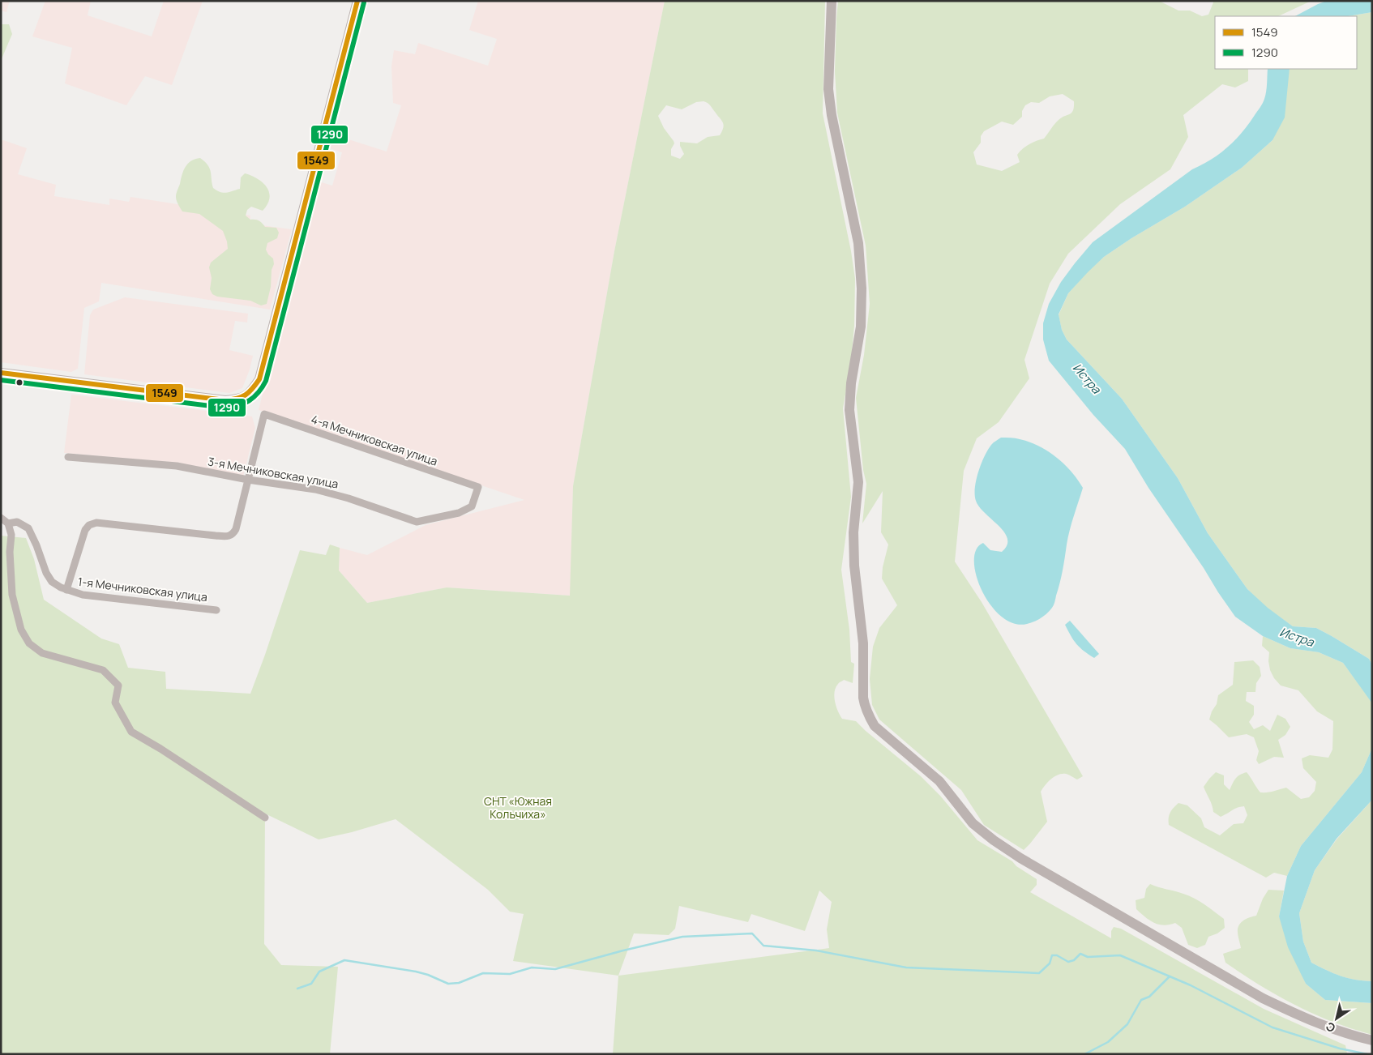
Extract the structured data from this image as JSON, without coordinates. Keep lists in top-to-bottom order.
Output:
{
  "streets": {
    "street": ["4-я Мечниковская улица", "3-я Мечниковская улица", "1-я Мечниковская улица"]
  },
  "crossings": [
    ["4-я Мечниковская улица", "3-я Мечниковская улица"]
  ],
  "water": ["Истра"],
  "parks": ["СНТ «Южная Кольчиха»"],
  "lines": ["transit line 1549", "transit line 1290"],
  "legend": ["1549", "1290"],
  "north": "bottom left"
}
